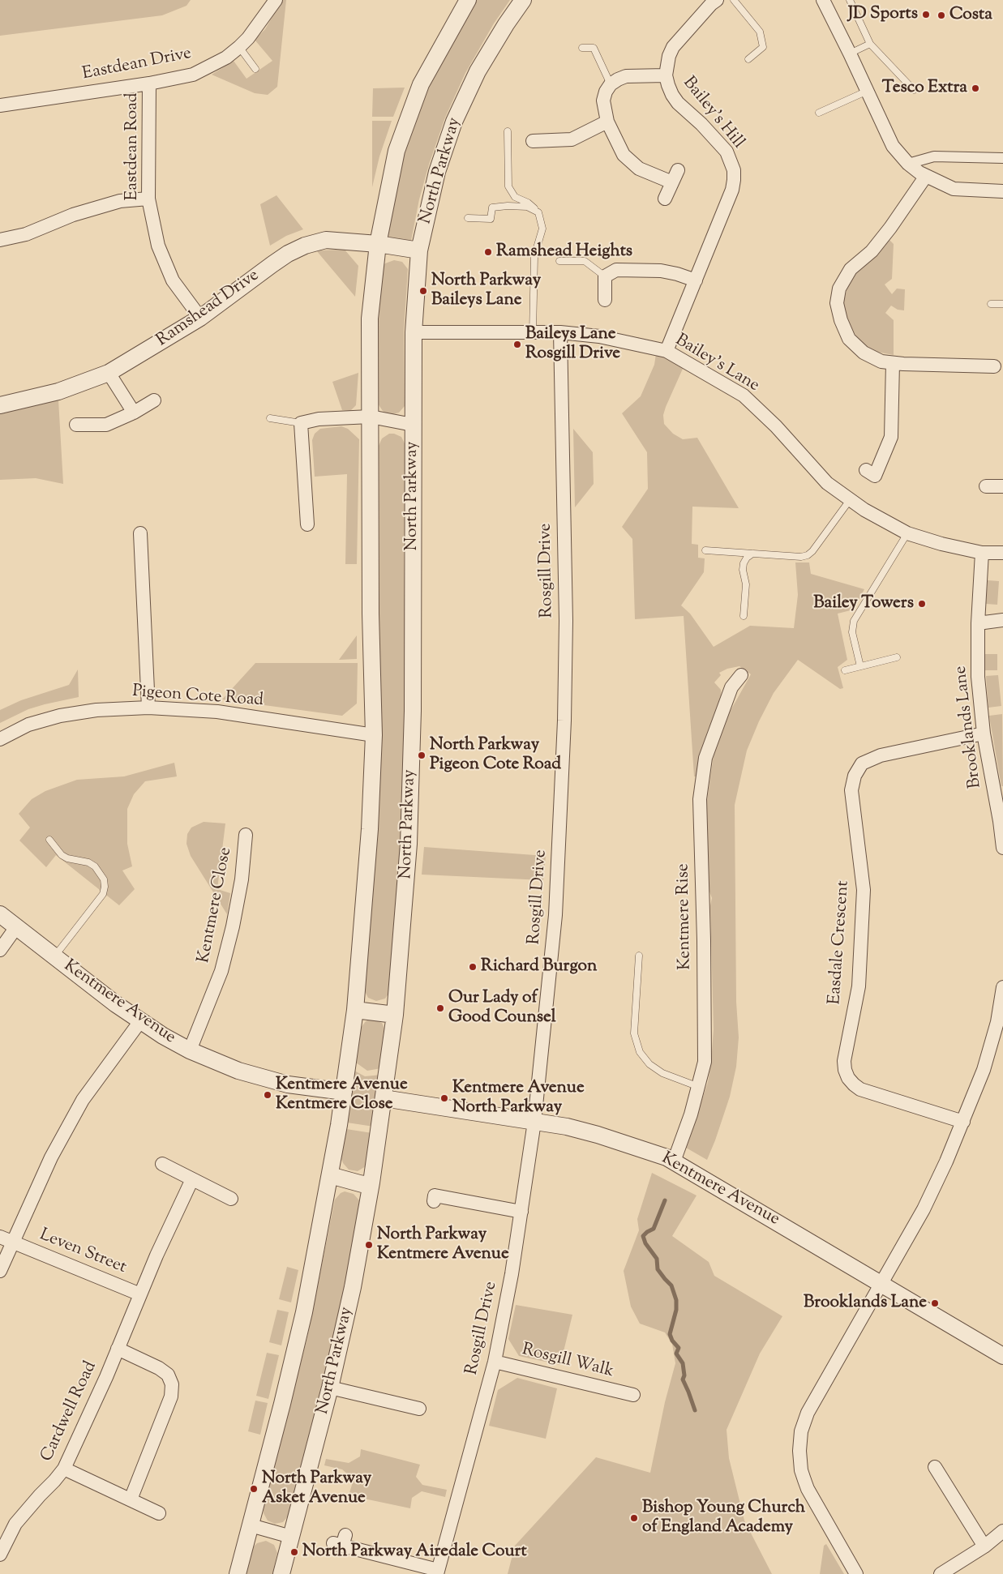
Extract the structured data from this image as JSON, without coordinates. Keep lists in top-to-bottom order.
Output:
{
  "streets": {
    "street": [
      "Eastdean Drive",
      "Bailey's Hill",
      "Eastdean Road",
      "North Parkway",
      "Ramshead Drive",
      "Bailey's Lane",
      "Rosgill Drive",
      "Pigeon Cote Road",
      "Brooklands Lane",
      "Kentmere Close",
      "Kentmere Rise",
      "Easdale Crescent",
      "Kentmere Avenue",
      "Leven Street",
      "Rosgill Walk",
      "Cardwell Road"
    ]
  },
  "crossings": [
    ["Eastdean Drive", "Eastdean Road"],
    ["Bailey's Hill", "Bailey's Lane"],
    ["Eastdean Road", "Ramshead Drive"],
    ["North Parkway", "Ramshead Drive"],
    ["North Parkway", "Bailey's Lane"],
    ["North Parkway", "Kentmere Avenue"],
    ["Bailey's Lane", "Rosgill Drive"],
    ["Bailey's Lane", "Brooklands Lane"],
    ["Rosgill Drive", "Kentmere Avenue"],
    ["Rosgill Drive", "Rosgill Walk"],
    ["Brooklands Lane", "Easdale Crescent"],
    ["Kentmere Close", "Kentmere Avenue"],
    ["Kentmere Rise", "Kentmere Avenue"],
    ["Leven Street", "Cardwell Road"]
  ],
  "places": [
    "JD Sports",
    "Costa",
    "Tesco Extra",
    "Ramshead Heights",
    "North Parkway Baileys Lane",
    "Baileys Lane Rosgill Drive",
    "Bailey Towers",
    "North Parkway Pigeon Cote Road",
    "Richard Burgon",
    "Our Lady of Good Counsel",
    "Kentmere Avenue Kentmere Close",
    "Kentmere Avenue North Parkway",
    "North Parkway Kentmere Avenue",
    "Brooklands Lane",
    "North Parkway Asket Avenue",
    "Bishop Young Church of England Academy",
    "North Parkway Airedale Court"
  ]
}
